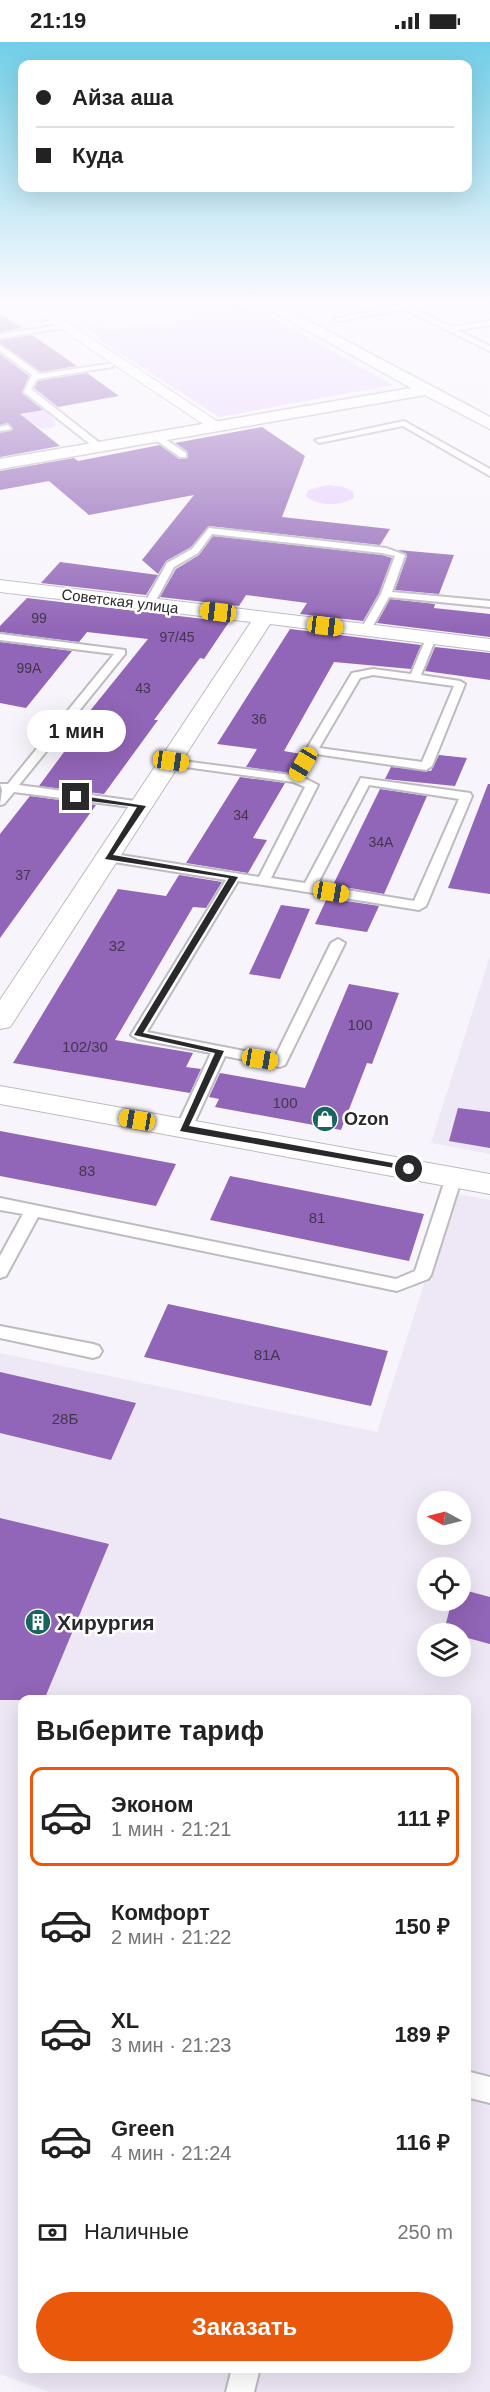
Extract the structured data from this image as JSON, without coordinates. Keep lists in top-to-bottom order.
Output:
{
  "streets": {
    "street": ["Советская улица"]
  },
  "places": {
    "shop": ["Ozon"],
    "building": ["Хирургия"]
  },
  "house_numbers": [
    "99",
    "97/45",
    "99А",
    "43",
    "36",
    "34",
    "34А",
    "37",
    "32",
    "100",
    "102/30",
    "100",
    "83",
    "81",
    "81А",
    "28Б"
  ],
  "north": "left",
  "page": {
    "status": "21:19",
    "banner": ["Айза аша", "Куда"],
    "bubble": "1 мин",
    "heading": "Выберите тариф",
    "list": [
      {
        "name": "Эконом",
        "note": "1 мин · 21:21",
        "value": "111 ₽"
      },
      {
        "name": "Комфорт",
        "note": "2 мин · 21:22",
        "value": "150 ₽"
      },
      {
        "name": "XL",
        "note": "3 мин · 21:23",
        "value": "189 ₽"
      },
      {
        "name": "Green",
        "note": "4 мин · 21:24",
        "value": "116 ₽"
      }
    ],
    "pay": ["Наличные", "250 m"],
    "buttons": "Заказать"
  }
}
